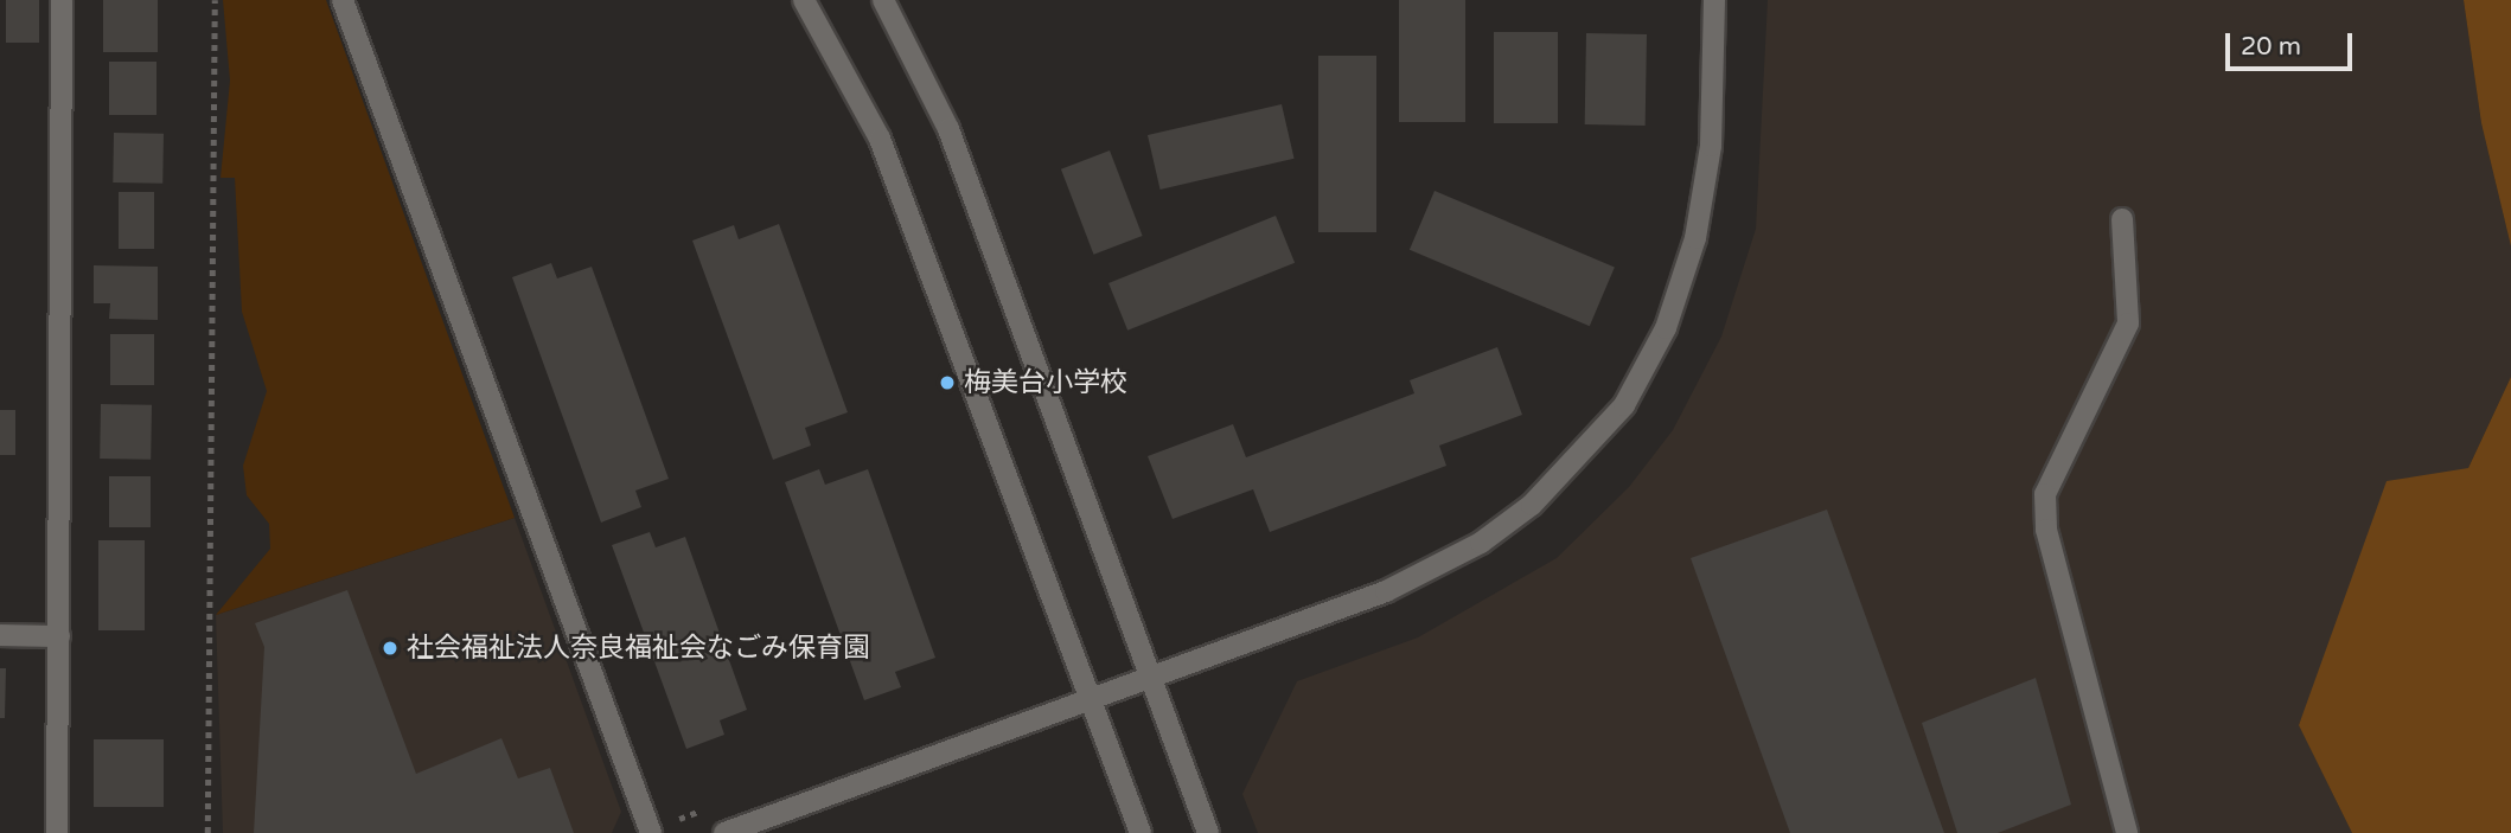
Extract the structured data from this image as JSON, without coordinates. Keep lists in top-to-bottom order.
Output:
{
  "places": ["梅美台小学校", "社会福祉法人奈良福祉会なごみ保育園"],
  "scale_bar": "20 m"
}
